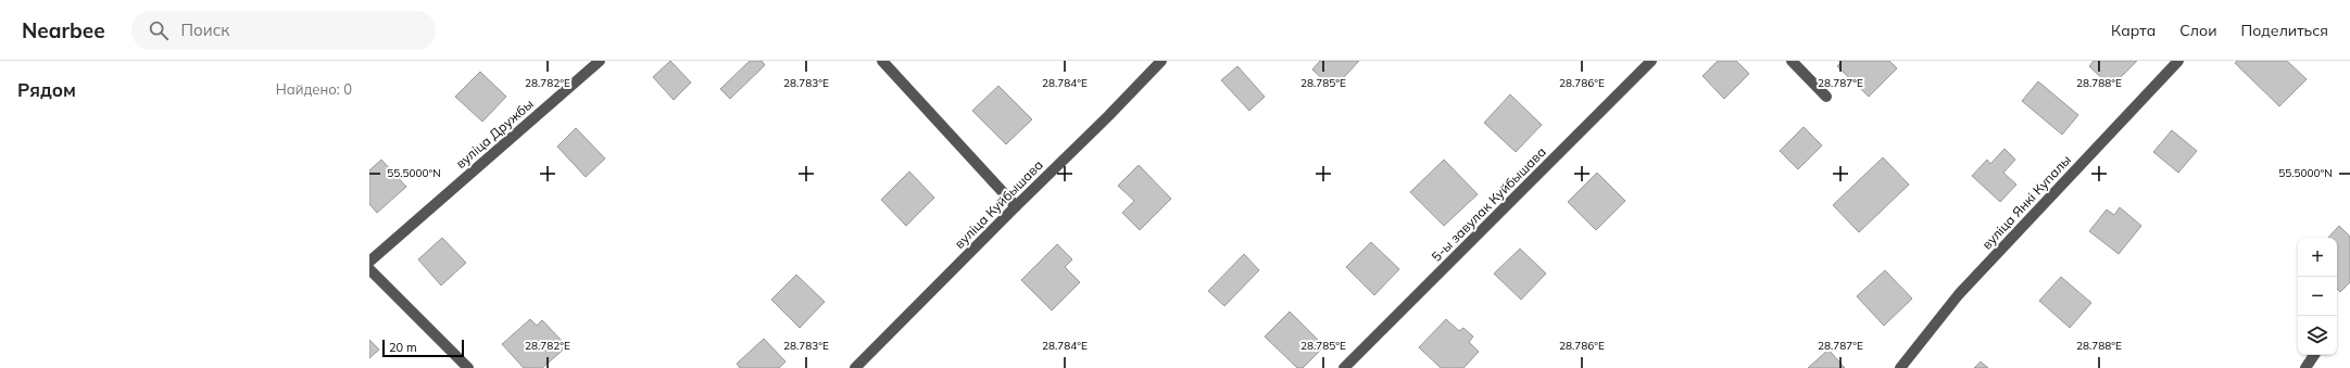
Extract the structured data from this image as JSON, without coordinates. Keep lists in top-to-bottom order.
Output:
{
  "streets": {
    "street": [
      "вуліца Дружбы",
      "вуліца Янкі Купалы",
      "вуліца Куйбышава",
      "5-ы завулак Куйбышава"
    ]
  },
  "scale_bar": "20 m",
  "page": {
    "header": "Nearbee",
    "search": "Поиск",
    "nav": ["Карта", "Слои", "Поделиться"],
    "heading": ["Рядом", "Найдено: 0"],
    "map_buttons": ["+", "−"],
    "scale": "20 m"
  },
  "coordinates": [
    "28.782°E",
    "28.783°E",
    "28.784°E",
    "28.785°E",
    "28.786°E",
    "28.787°E",
    "28.788°E",
    "55.5000°N"
  ]
}
